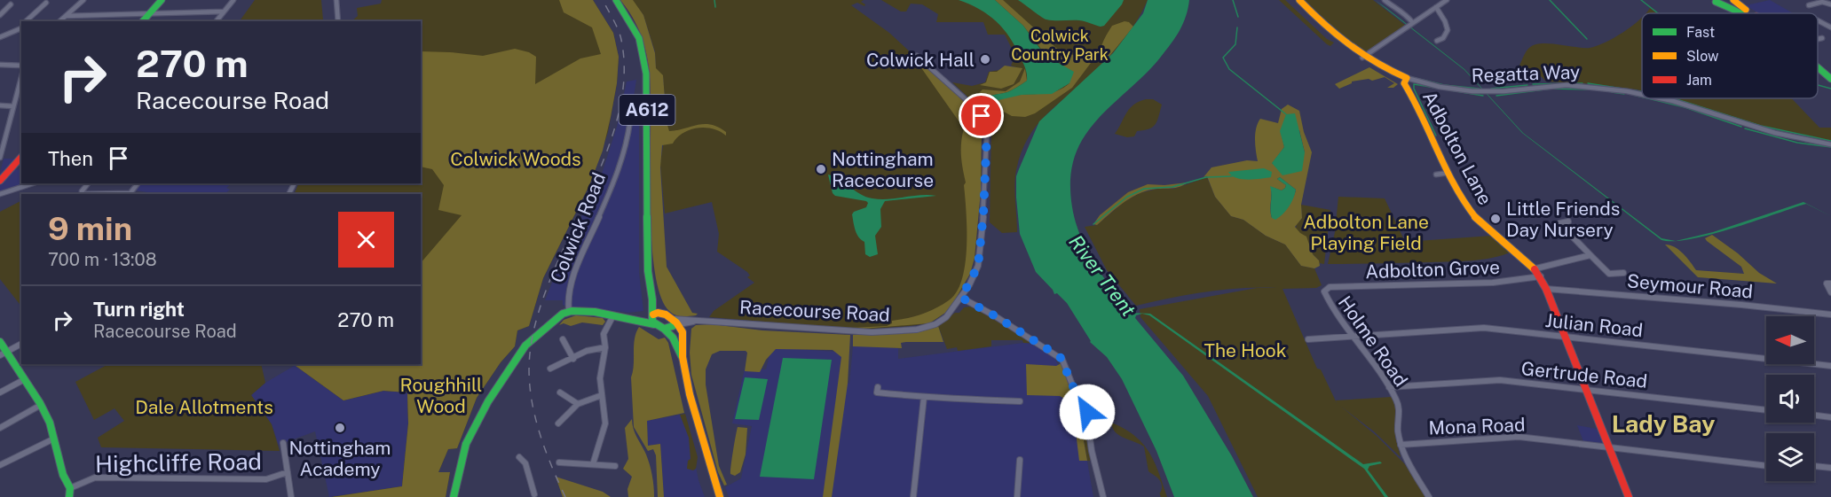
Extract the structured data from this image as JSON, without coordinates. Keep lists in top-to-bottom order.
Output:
{
  "streets": {
    "main road": ["A612", "Adbolton Lane", "Colwick Road"],
    "street": [
      "Regatta Way",
      "Adbolton Grove",
      "Seymour Road",
      "Racecourse Road",
      "Julian Road",
      "Holme Road",
      "Gertrude Road",
      "Mona Road",
      "Highcliffe Road"
    ]
  },
  "crossings": [
    ["Regatta Way", "Adbolton Lane"],
    ["Adbolton Lane", "Adbolton Grove"],
    ["Adbolton Lane", "Seymour Road"],
    ["Adbolton Lane", "Julian Road"],
    ["Adbolton Lane", "Gertrude Road"],
    ["Adbolton Lane", "Mona Road"],
    ["Adbolton Grove", "Holme Road"],
    ["Julian Road", "Holme Road"],
    ["Holme Road", "Gertrude Road"],
    ["Holme Road", "Mona Road"]
  ],
  "districts": ["Lady Bay"],
  "water": ["River Trent"],
  "parks": [
    "Colwick Country Park",
    "Colwick Woods",
    "Adbolton Lane Playing Field",
    "The Hook",
    "Roughhill Wood",
    "Dale Allotments"
  ],
  "places": [
    "Colwick Hall",
    "Nottingham Racecourse",
    "Little Friends Day Nursery",
    "Nottingham Academy"
  ],
  "legend": ["Fast", "Slow", "Jam"],
  "north": "left",
  "page": {
    "turn": ["270 m", "Racecourse Road"],
    "then": "Then",
    "heading": ["9 min", "700 m · 13:08"],
    "list": [
      {
        "name": "Turn right",
        "note": "Racecourse Road",
        "value": "270 m"
      }
    ]
  }
}
